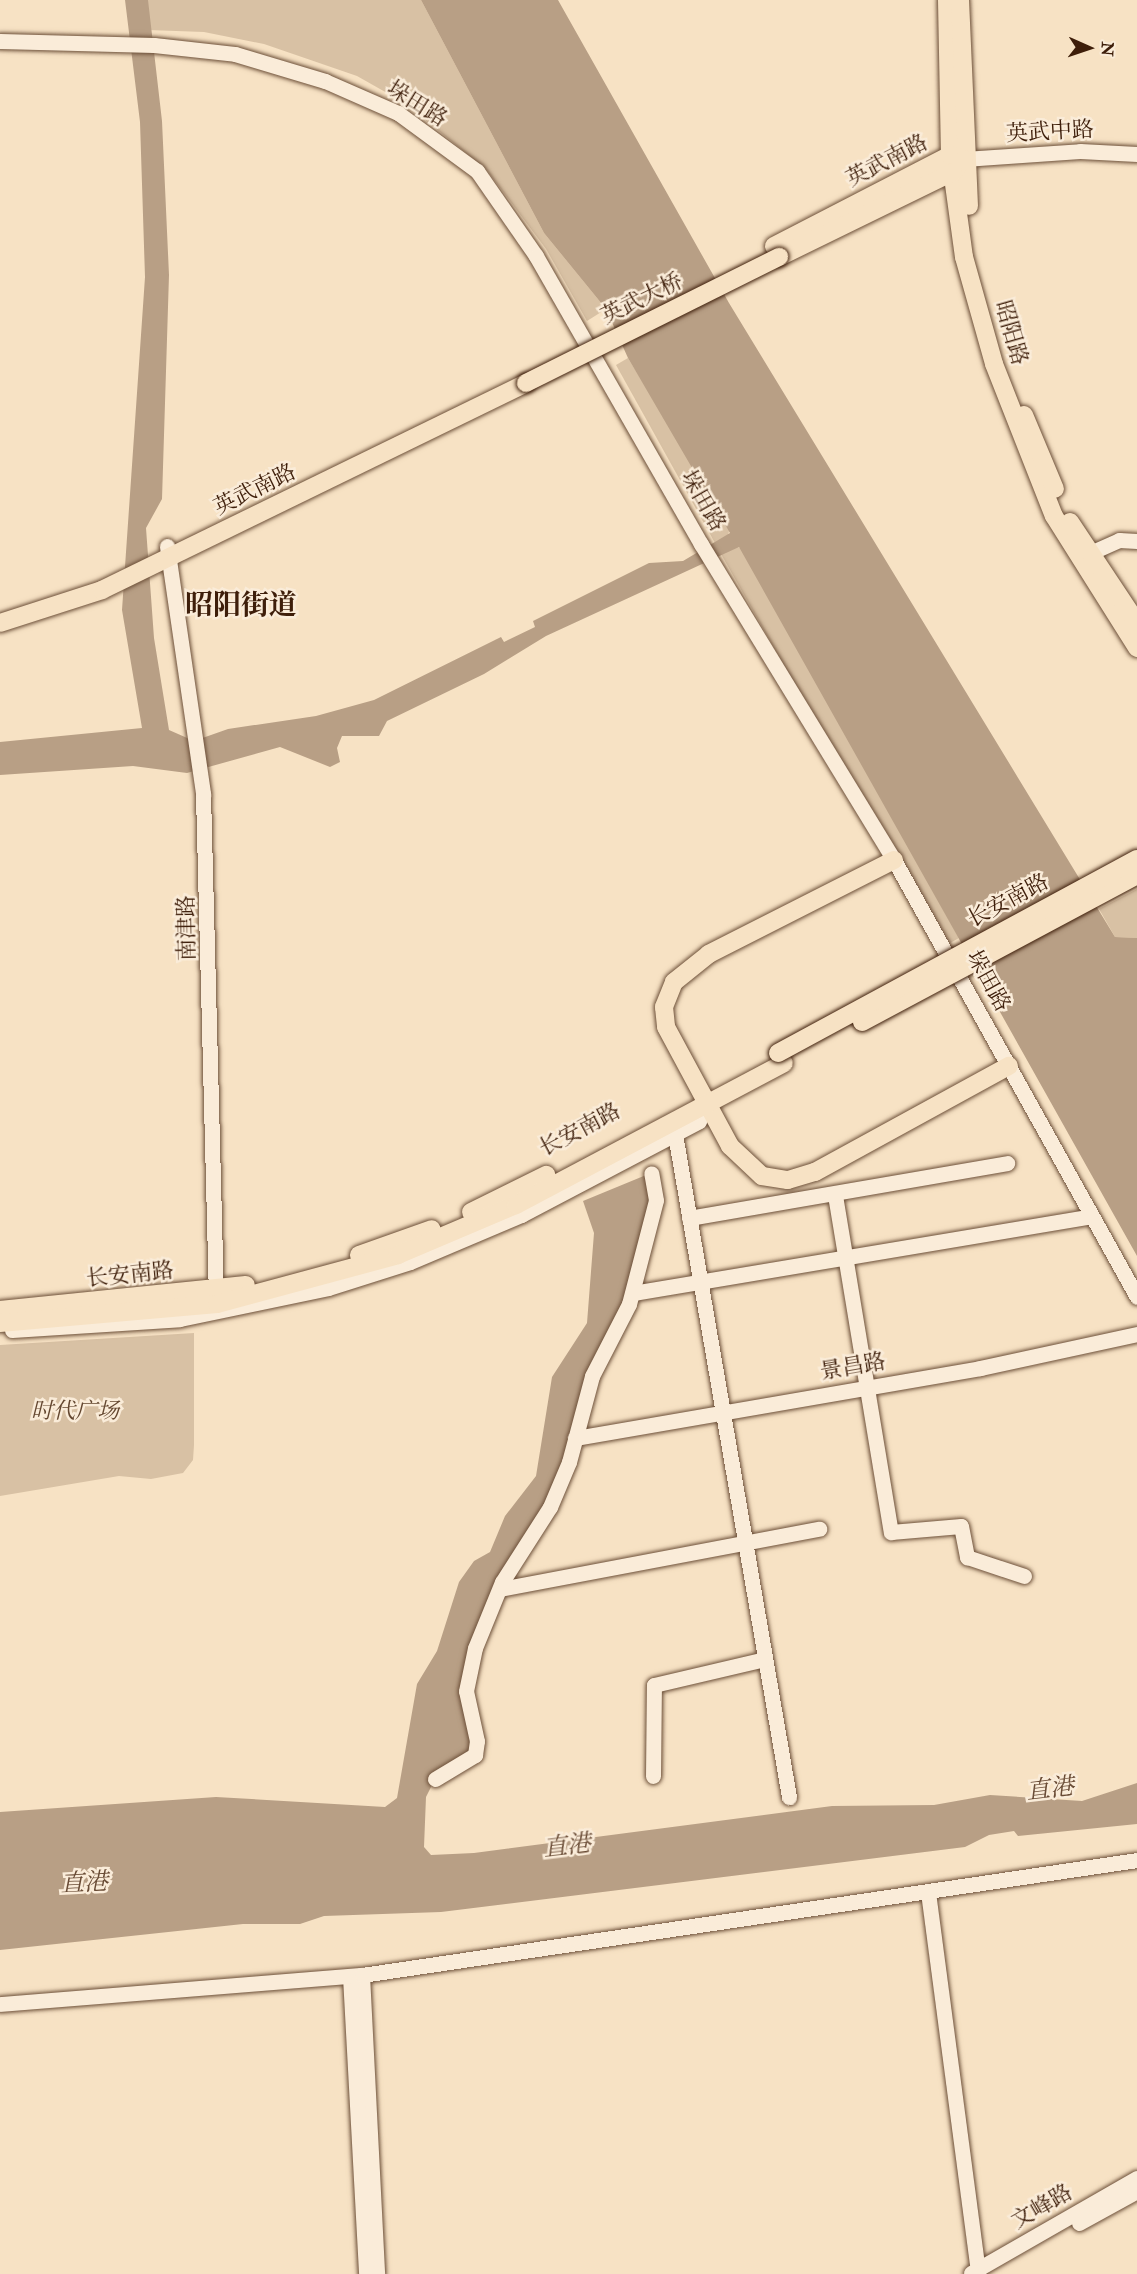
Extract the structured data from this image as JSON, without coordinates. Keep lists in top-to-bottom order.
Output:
{
  "streets": {
    "main road": [
      "英武南路",
      "英武大桥",
      "昭阳路",
      "长安南路"
    ],
    "street": [
      "垛田路",
      "英武中路",
      "南津路",
      "景昌路",
      "文峰路"
    ]
  },
  "crossings": [
    ["英武中路", "英武南路"],
    ["英武中路", "昭阳路"],
    ["英武南路", "英武大桥"],
    ["英武南路", "昭阳路"],
    ["英武南路", "南津路"],
    ["长安南路", "南津路"]
  ],
  "districts": ["昭阳街道"],
  "water": ["直港"],
  "parks": ["时代广场"],
  "north": "right"
}
